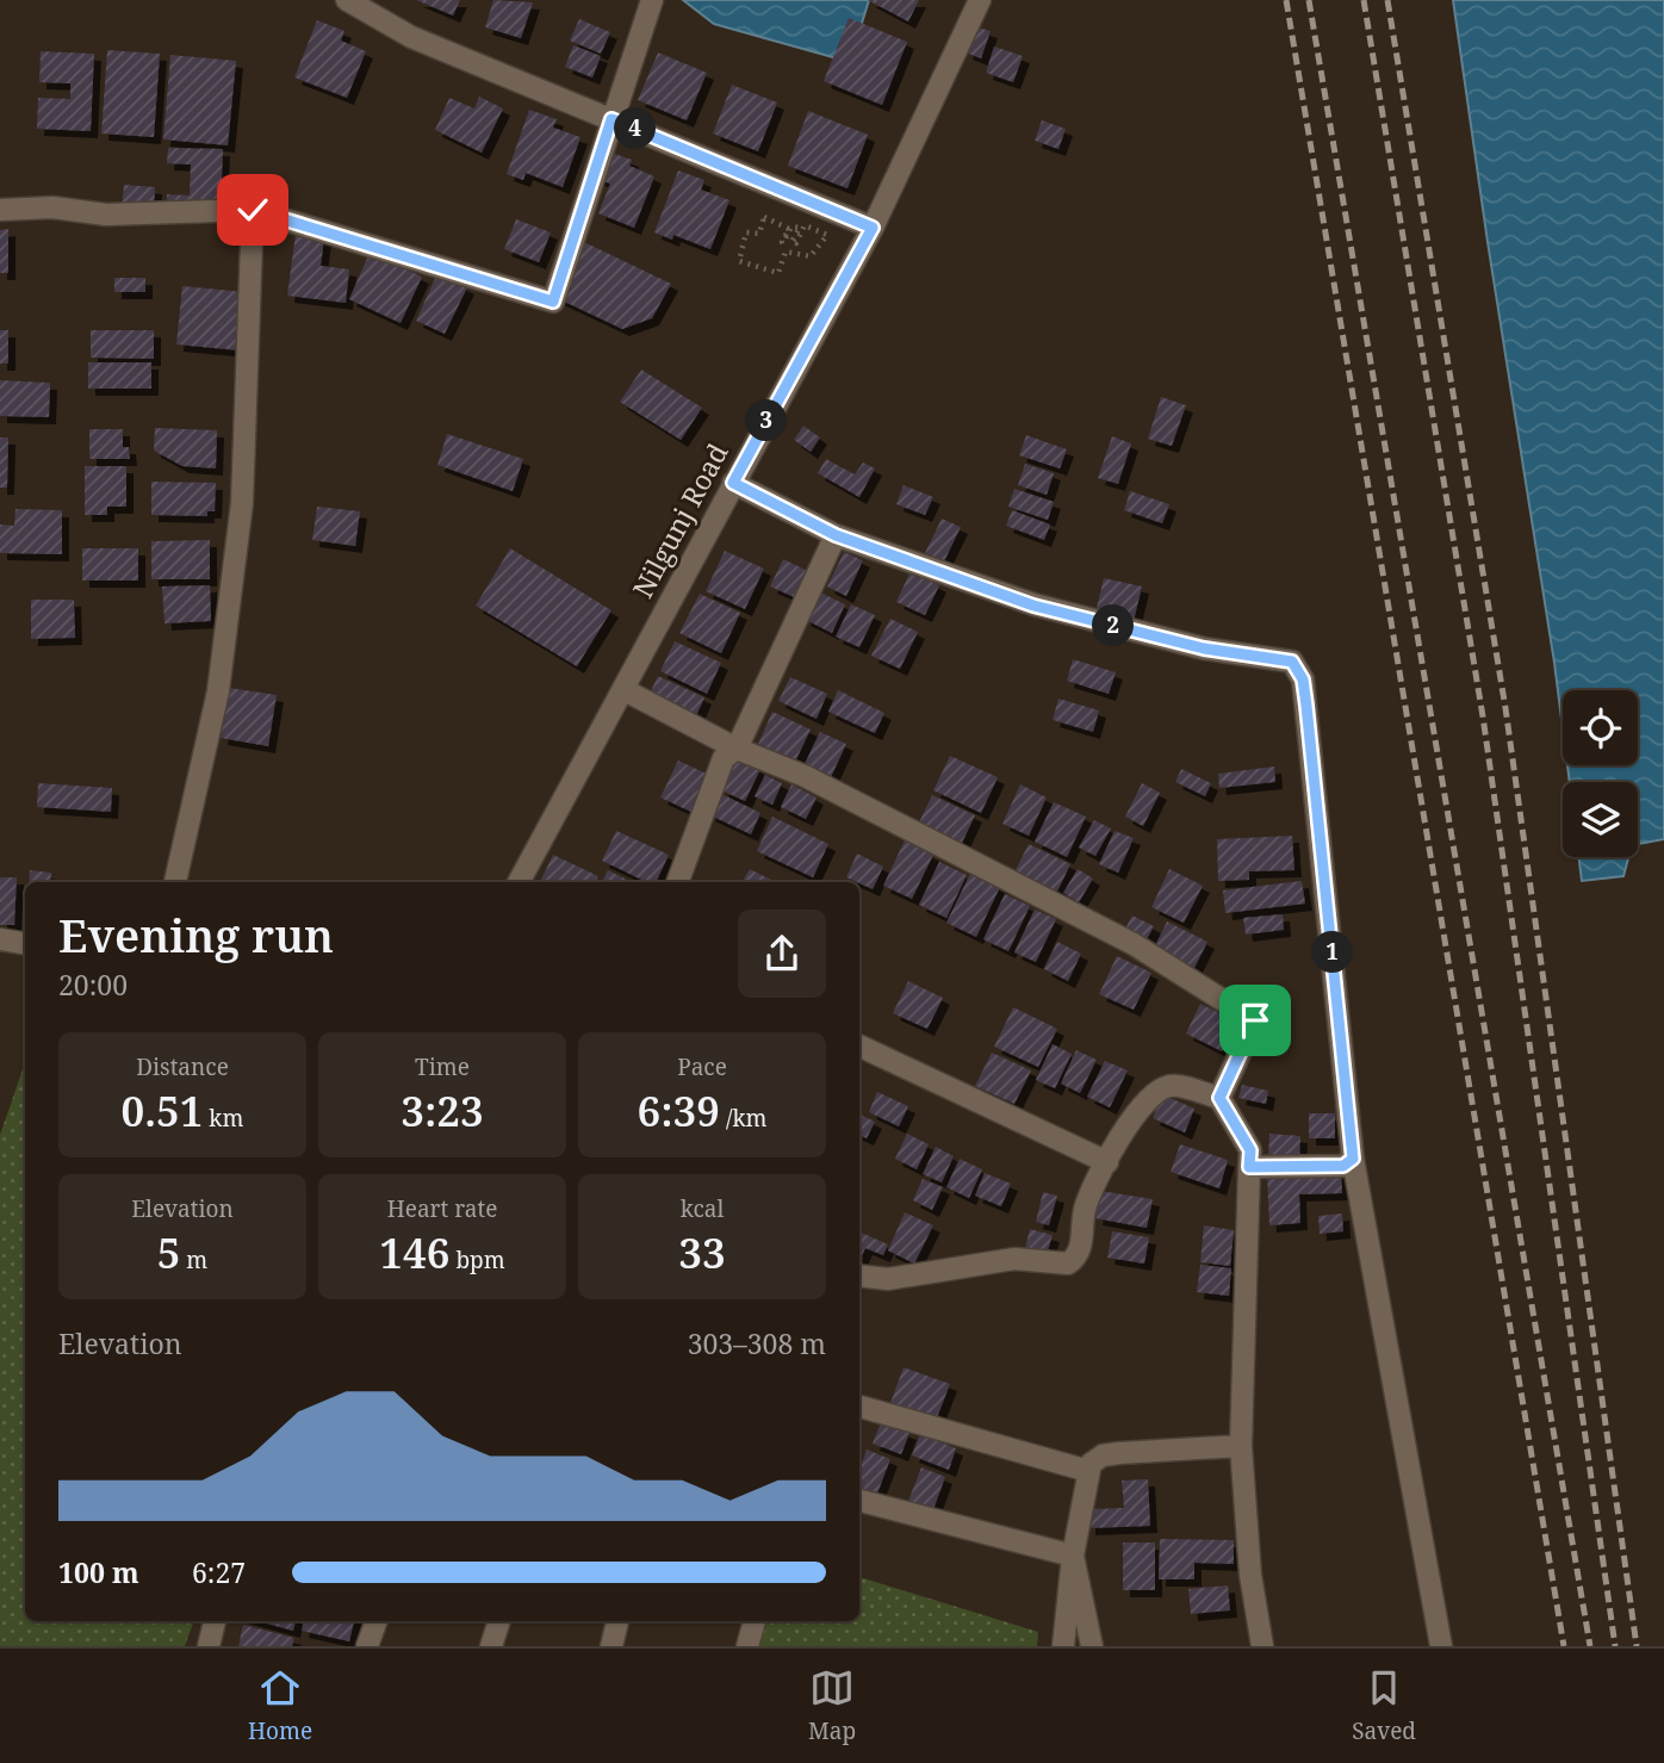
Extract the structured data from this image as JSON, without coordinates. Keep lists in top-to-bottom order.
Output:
{
  "streets": {
    "street": ["Nilgunj Road"]
  },
  "page": {
    "pins": [
      "4",
      "3",
      "2",
      "1"
    ],
    "heading": ["Evening run", "20:00"],
    "stats": [
      ["Distance", "0.51 km"],
      ["Time", "3:23"],
      ["Pace", "6:39 /km"],
      ["Elevation", "5 m"],
      ["Heart rate", "146 bpm"],
      ["kcal", "33"]
    ],
    "chart": ["Elevation", "303–308 m"],
    "list": [
      {
        "name": "100 m",
        "note": "6:27"
      }
    ],
    "tabs": ["Home", "Map", "Saved"]
  }
}
